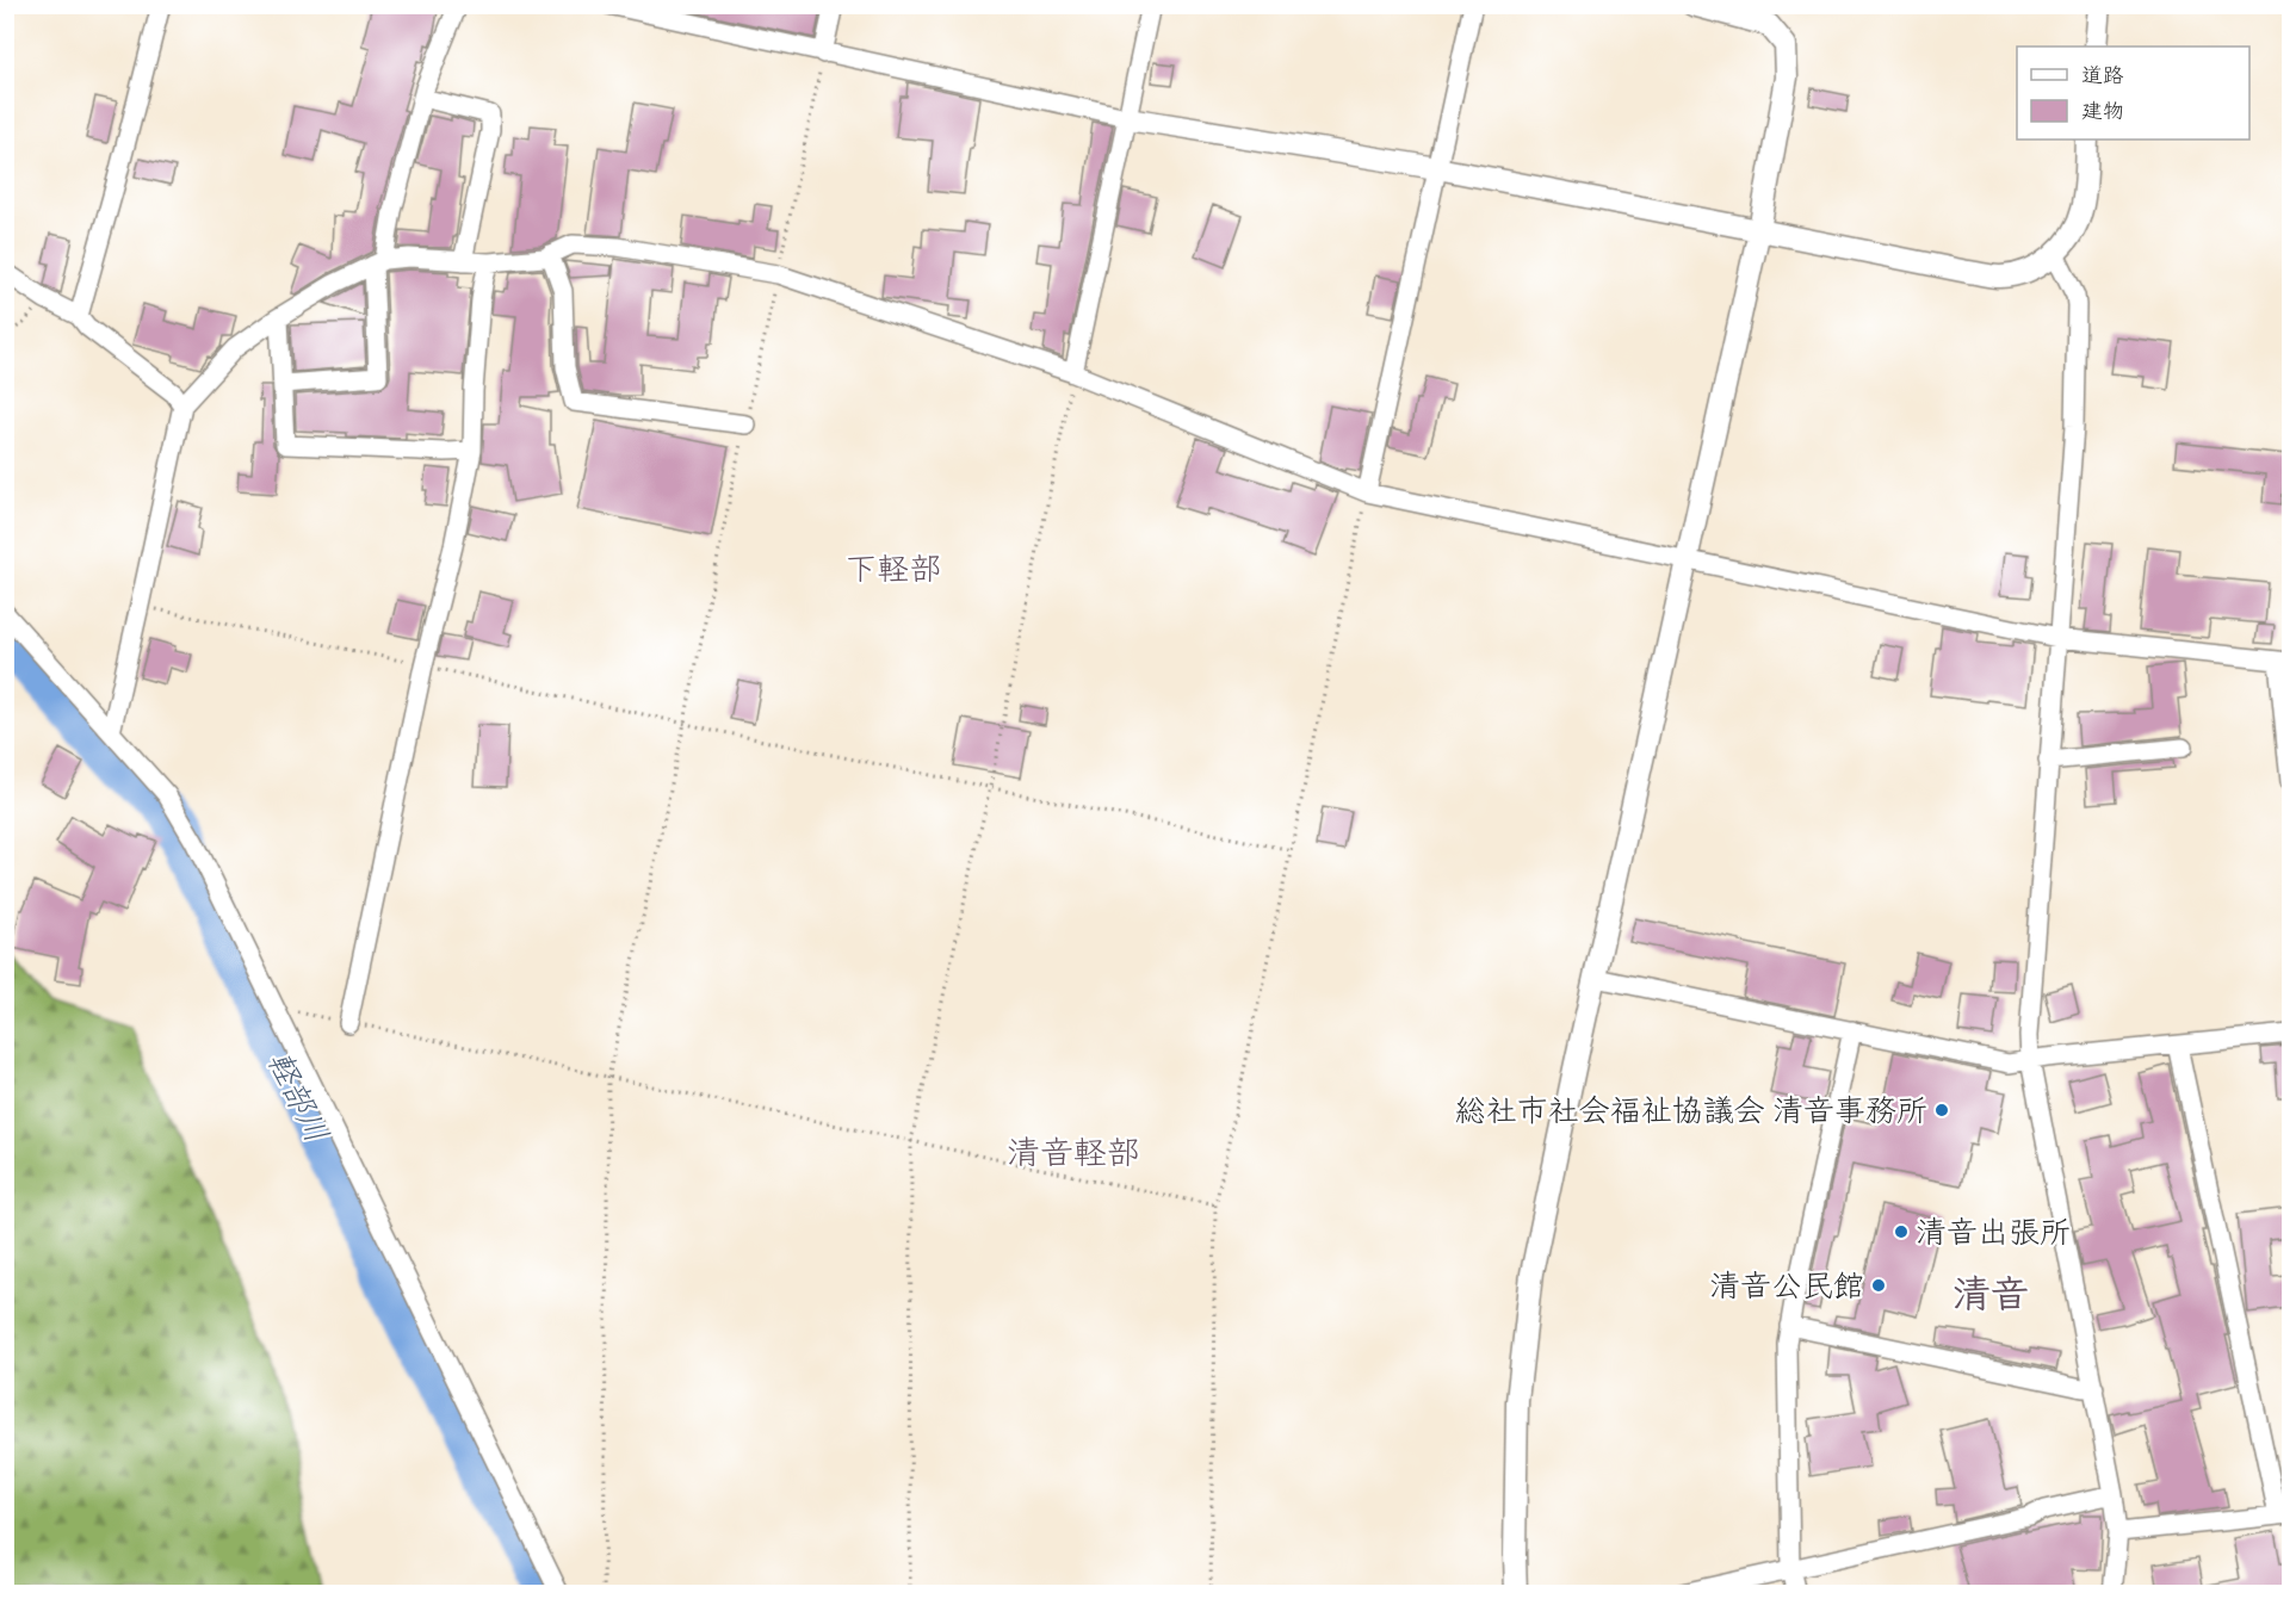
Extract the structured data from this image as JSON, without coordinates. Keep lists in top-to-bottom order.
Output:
{
  "districts": ["下軽部", "清音軽部", "清音"],
  "water": ["軽部川"],
  "places": ["総社市社会福祉協議会 清音事務所", "清音出張所", "清音公民館"],
  "legend": ["道路", "建物"]
}
